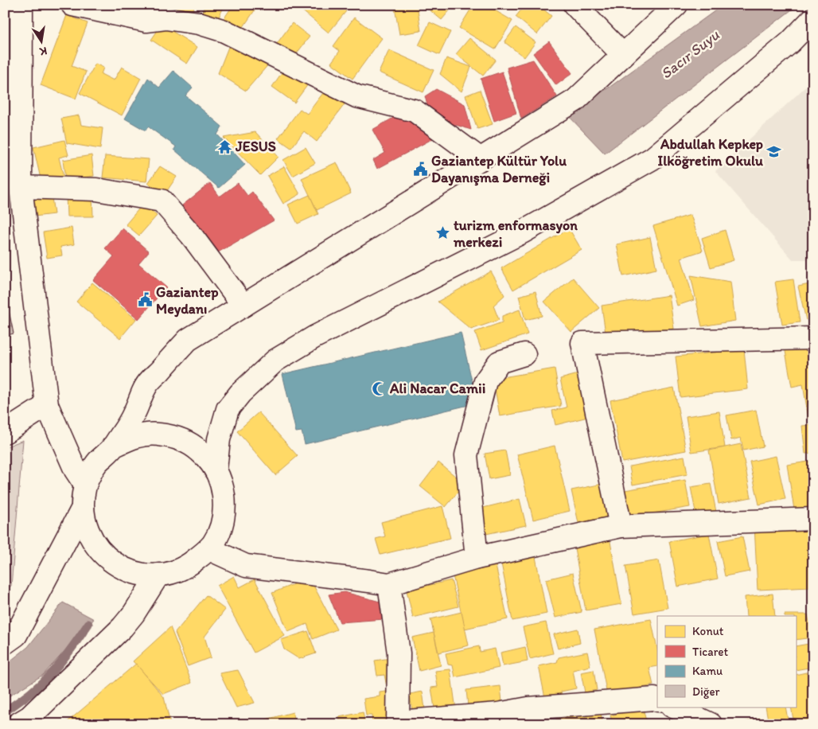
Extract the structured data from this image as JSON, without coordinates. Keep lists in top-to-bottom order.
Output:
{
  "water": ["Sacır Suyu"],
  "places": {
    "temple": ["JESUS"],
    "school or university": ["Abdullah Kepkep Ilköğretim Okulu"],
    "public building": ["Gaziantep Kültür Yolu Dayanışma Derneği", "Gaziantep Meydanı"],
    "place": ["turizm enformasyon merkezi"],
    "mosque": ["Ali Nacar Camii"]
  },
  "legend": [
    "Konut",
    "Ticaret",
    "Kamu",
    "Diğer"
  ],
  "north": "bottom"
}
